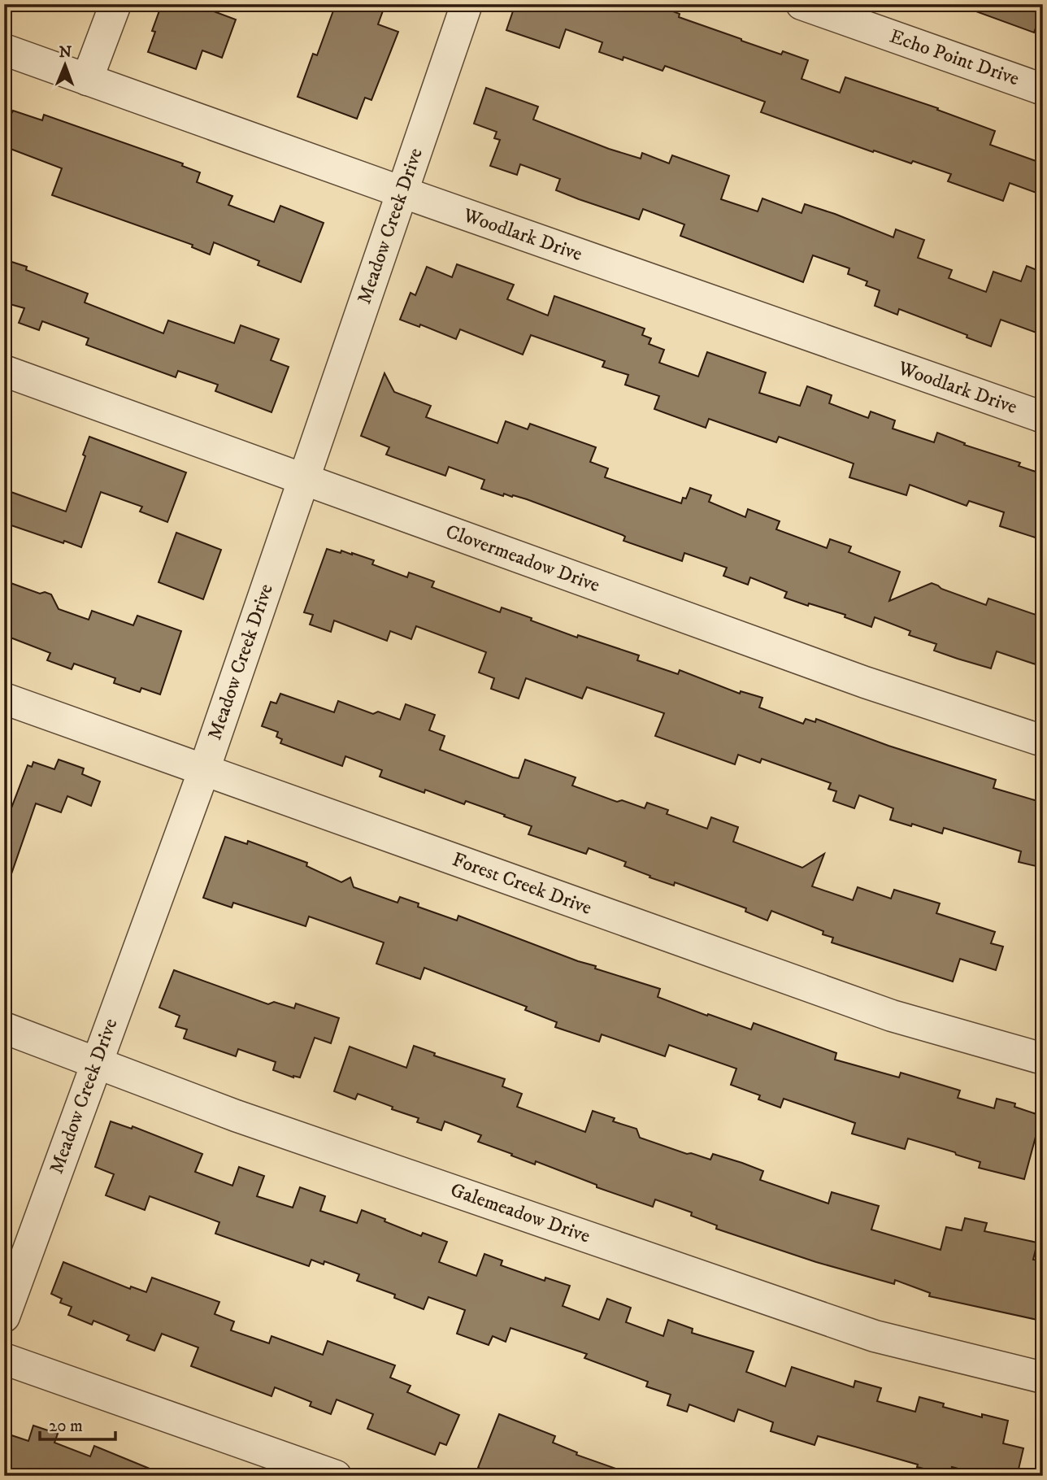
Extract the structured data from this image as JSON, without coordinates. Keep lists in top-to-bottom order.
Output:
{
  "streets": {
    "street": [
      "Echo Point Drive",
      "Meadow Creek Drive",
      "Woodlark Drive",
      "Clovermeadow Drive",
      "Forest Creek Drive",
      "Galemeadow Drive"
    ]
  },
  "crossings": [
    ["Meadow Creek Drive", "Woodlark Drive"],
    ["Meadow Creek Drive", "Clovermeadow Drive"],
    ["Meadow Creek Drive", "Forest Creek Drive"],
    ["Meadow Creek Drive", "Galemeadow Drive"]
  ],
  "scale_bar": "20 m",
  "north": "top"
}
